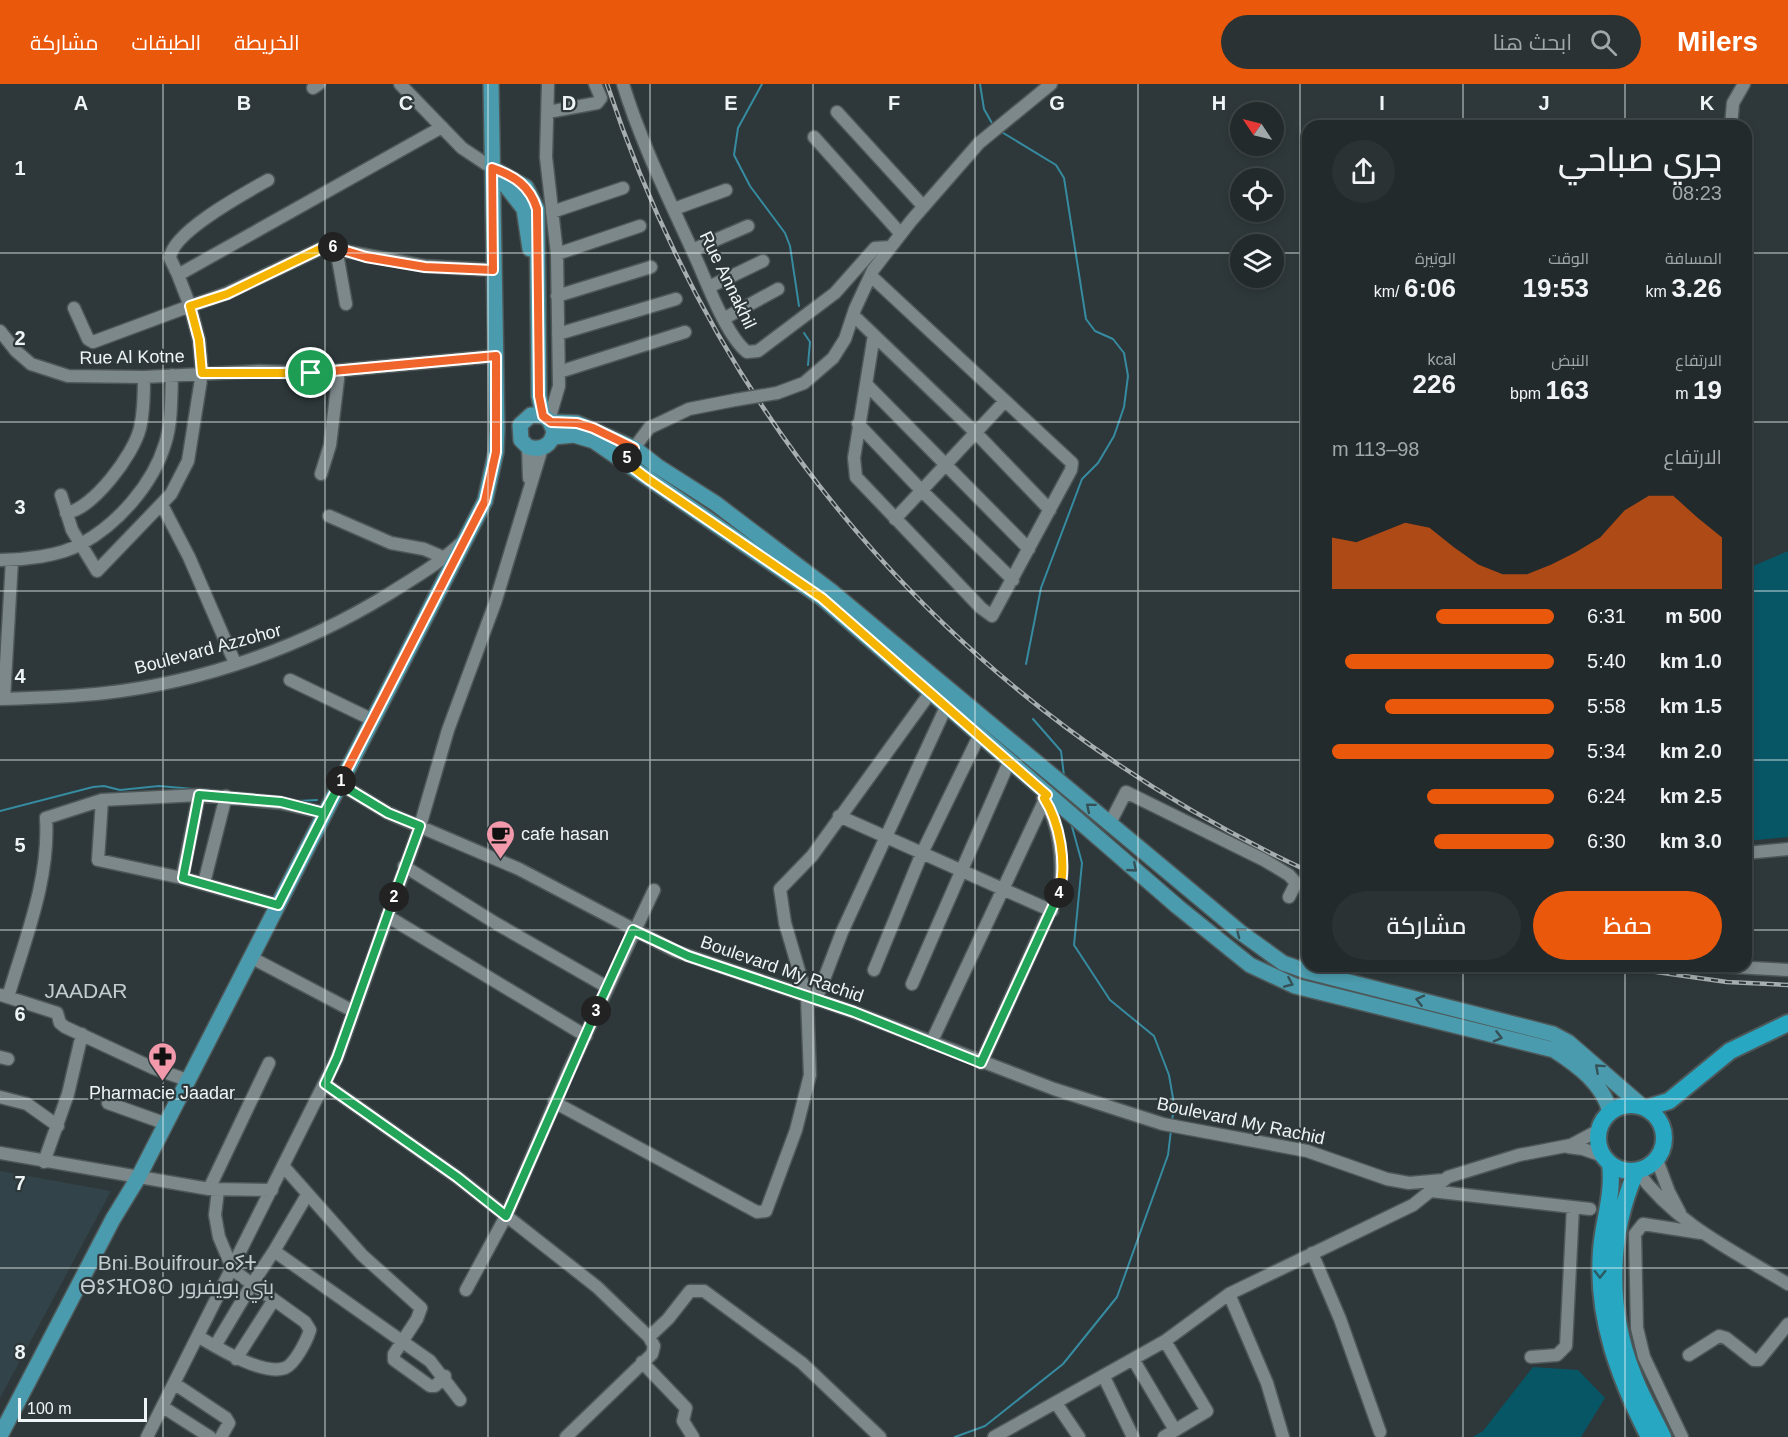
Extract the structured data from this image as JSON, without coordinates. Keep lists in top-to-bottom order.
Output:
{
  "streets": {
    "street": [
      "Rue Annakhil",
      "Rue Al Kotne",
      "Boulevard Azzohor",
      "Boulevard My Rachid"
    ]
  },
  "districts": ["JAADAR", "Bni Bouifrour ⴰⵢⵜ ⴱⵓⵢⴼⵔⵓⵔ بني بويفرور"],
  "places": {
    "cafe": ["cafe hasan"],
    "pharmacy": ["Pharmacie Jaadar"]
  },
  "scale_bar": "100 m",
  "north": "top left",
  "page": {
    "header": "Milers",
    "search": "ابحث هنا",
    "nav": ["الخريطة", "الطبقات", "مشاركة"],
    "heading": ["جري صباحي", "08:23"],
    "stats": [
      ["المسافة", "3.26 km"],
      ["الوقت", "19:53"],
      ["الوتيرة", "6:06 /km"],
      ["الارتفاع", "19 m"],
      ["النبض", "163 bpm"],
      ["kcal", "226"]
    ],
    "pins": [
      "6",
      "5",
      "1",
      "4",
      "2",
      "3"
    ],
    "chart": ["الارتفاع", "98–113 m"],
    "list": [
      {
        "name": "500 m",
        "note": "6:31"
      },
      {
        "name": "1.0 km",
        "note": "5:40"
      },
      {
        "name": "1.5 km",
        "note": "5:58"
      },
      {
        "name": "2.0 km",
        "note": "5:34"
      },
      {
        "name": "2.5 km",
        "note": "6:24"
      },
      {
        "name": "3.0 km",
        "note": "6:30"
      }
    ],
    "buttons": ["حفظ", "مشاركة"],
    "scale": "100 m"
  },
  "grid": {
    "columns": [
      "A",
      "B",
      "C",
      "D",
      "E",
      "F",
      "G",
      "H",
      "I",
      "J",
      "K"
    ],
    "rows": [
      "1",
      "2",
      "3",
      "4",
      "5",
      "6",
      "7",
      "8"
    ]
  }
}
